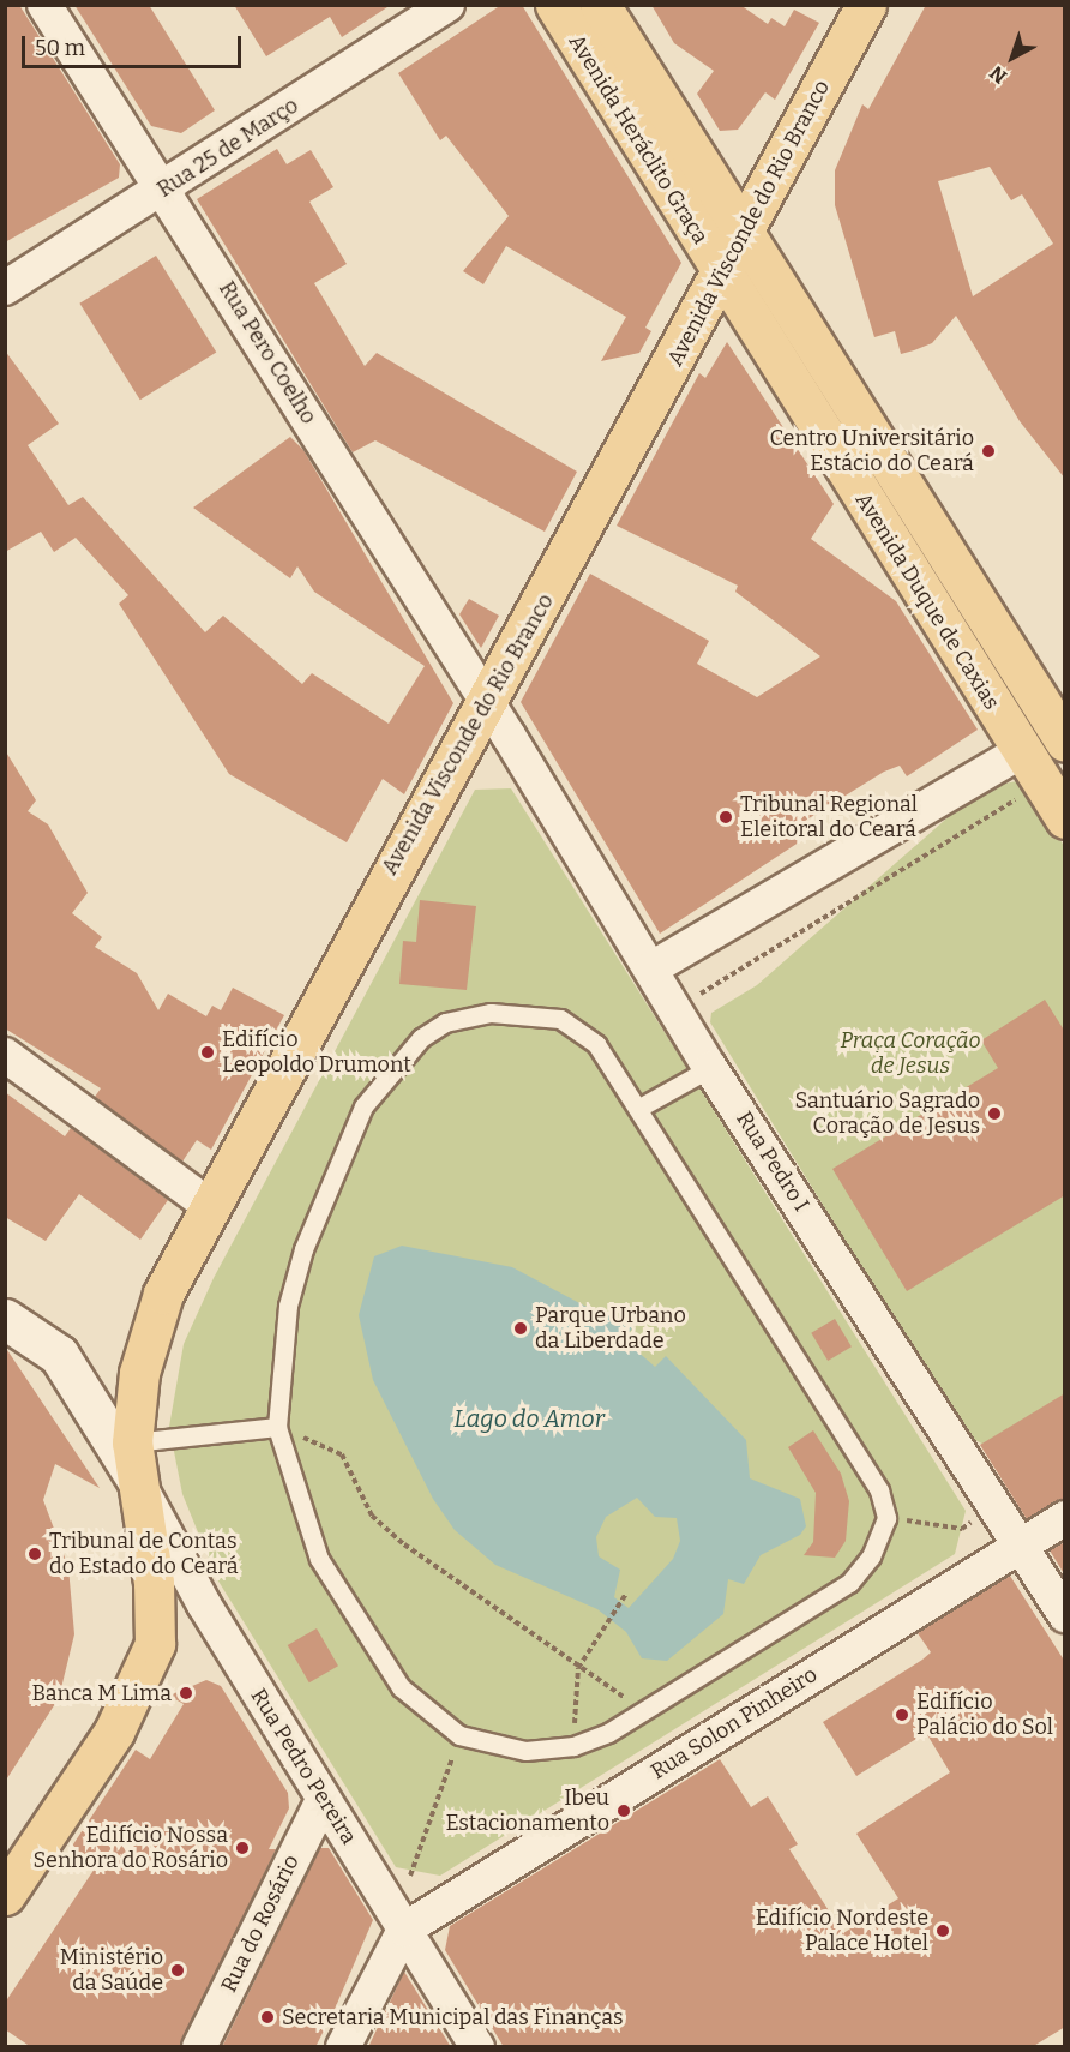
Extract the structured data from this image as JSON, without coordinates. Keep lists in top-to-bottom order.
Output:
{
  "streets": {
    "main road": ["Avenida Heráclito Graça", "Avenida Visconde do Rio Branco", "Avenida Duque de Caxias"],
    "street": [
      "Rua 25 de Março",
      "Rua Pero Coelho",
      "Rua Pedro I",
      "Rua Solon Pinheiro",
      "Rua Pedro Pereira",
      "Rua do Rosário"
    ]
  },
  "crossings": [
    ["Avenida Heráclito Graça", "Avenida Visconde do Rio Branco"],
    ["Avenida Heráclito Graça", "Avenida Duque de Caxias"],
    ["Rua 25 de Março", "Rua Pero Coelho"],
    ["Avenida Visconde do Rio Branco", "Rua Pero Coelho"],
    ["Avenida Visconde do Rio Branco", "Avenida Duque de Caxias"],
    ["Avenida Visconde do Rio Branco", "Rua Pedro I"],
    ["Avenida Visconde do Rio Branco", "Rua Pedro Pereira"],
    ["Rua Pero Coelho", "Rua Pedro I"],
    ["Rua Pedro I", "Rua Solon Pinheiro"],
    ["Rua Solon Pinheiro", "Rua Pedro Pereira"],
    ["Rua Pedro Pereira", "Rua do Rosário"]
  ],
  "water": ["Lago do Amor"],
  "parks": ["Praça Coração de Jesus"],
  "places": [
    "Centro Universitário Estácio do Ceará",
    "Tribunal Regional Eleitoral do Ceará",
    "Edifício Leopoldo Drumont",
    "Santuário Sagrado Coração de Jesus",
    "Parque Urbano da Liberdade",
    "Tribunal de Contas do Estado do Ceará",
    "Banca M Lima",
    "Edifício Palácio do Sol",
    "Ibeu Estacionamento",
    "Edifício Nossa Senhora do Rosário",
    "Edifício Nordeste Palace Hotel",
    "Ministério da Saúde",
    "Secretaria Municipal das Finanças"
  ],
  "scale_bar": "50 m",
  "north": "bottom left"
}
